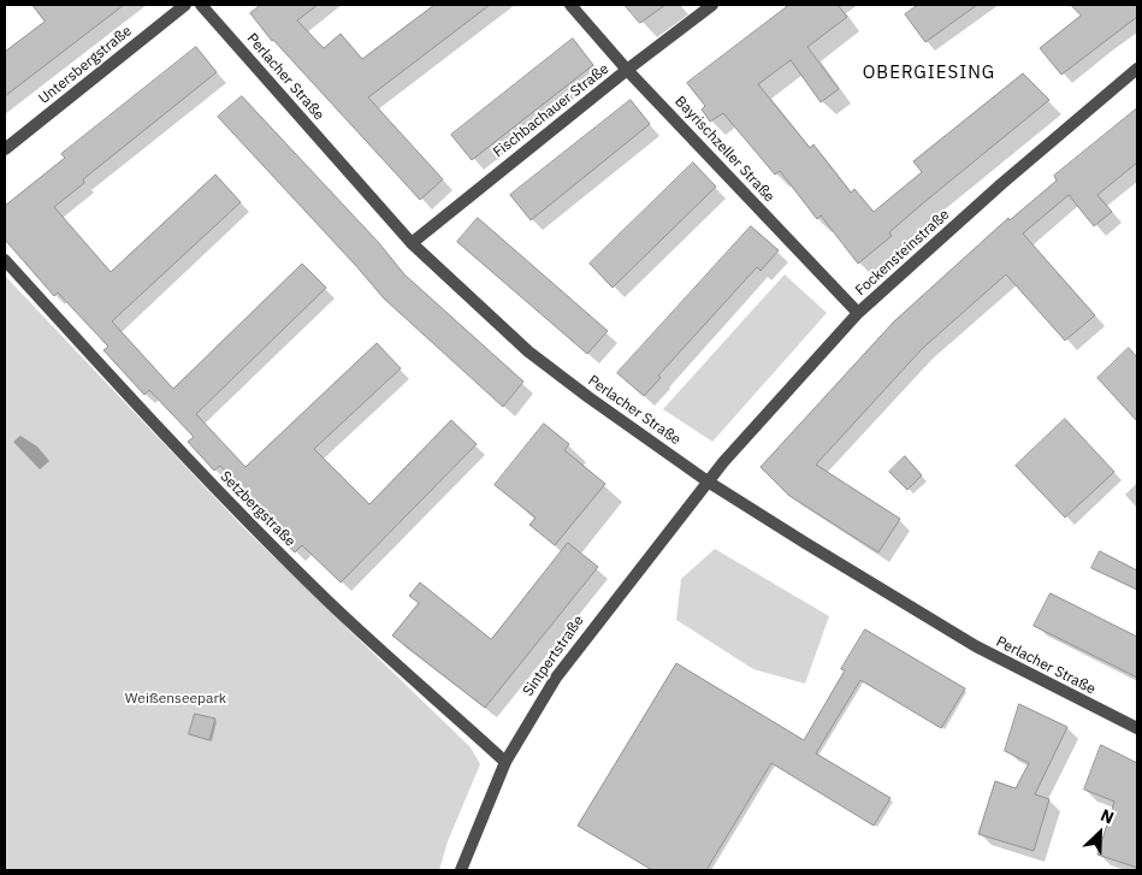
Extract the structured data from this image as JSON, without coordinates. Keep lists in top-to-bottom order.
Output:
{
  "streets": {
    "street": [
      "Untersbergstraße",
      "Perlacher Straße",
      "Fischbachauer Straße",
      "Bayrischzeller Straße",
      "Fockensteinstraße",
      "Setzbergstraße",
      "Sintpertstraße"
    ]
  },
  "crossings": [
    ["Perlacher Straße", "Fischbachauer Straße"],
    ["Perlacher Straße", "Fockensteinstraße"],
    ["Perlacher Straße", "Sintpertstraße"],
    ["Fischbachauer Straße", "Bayrischzeller Straße"],
    ["Bayrischzeller Straße", "Fockensteinstraße"],
    ["Fockensteinstraße", "Sintpertstraße"],
    ["Setzbergstraße", "Sintpertstraße"]
  ],
  "districts": ["OBERGIESING"],
  "parks": ["Weißenseepark"],
  "north": "top right"
}
